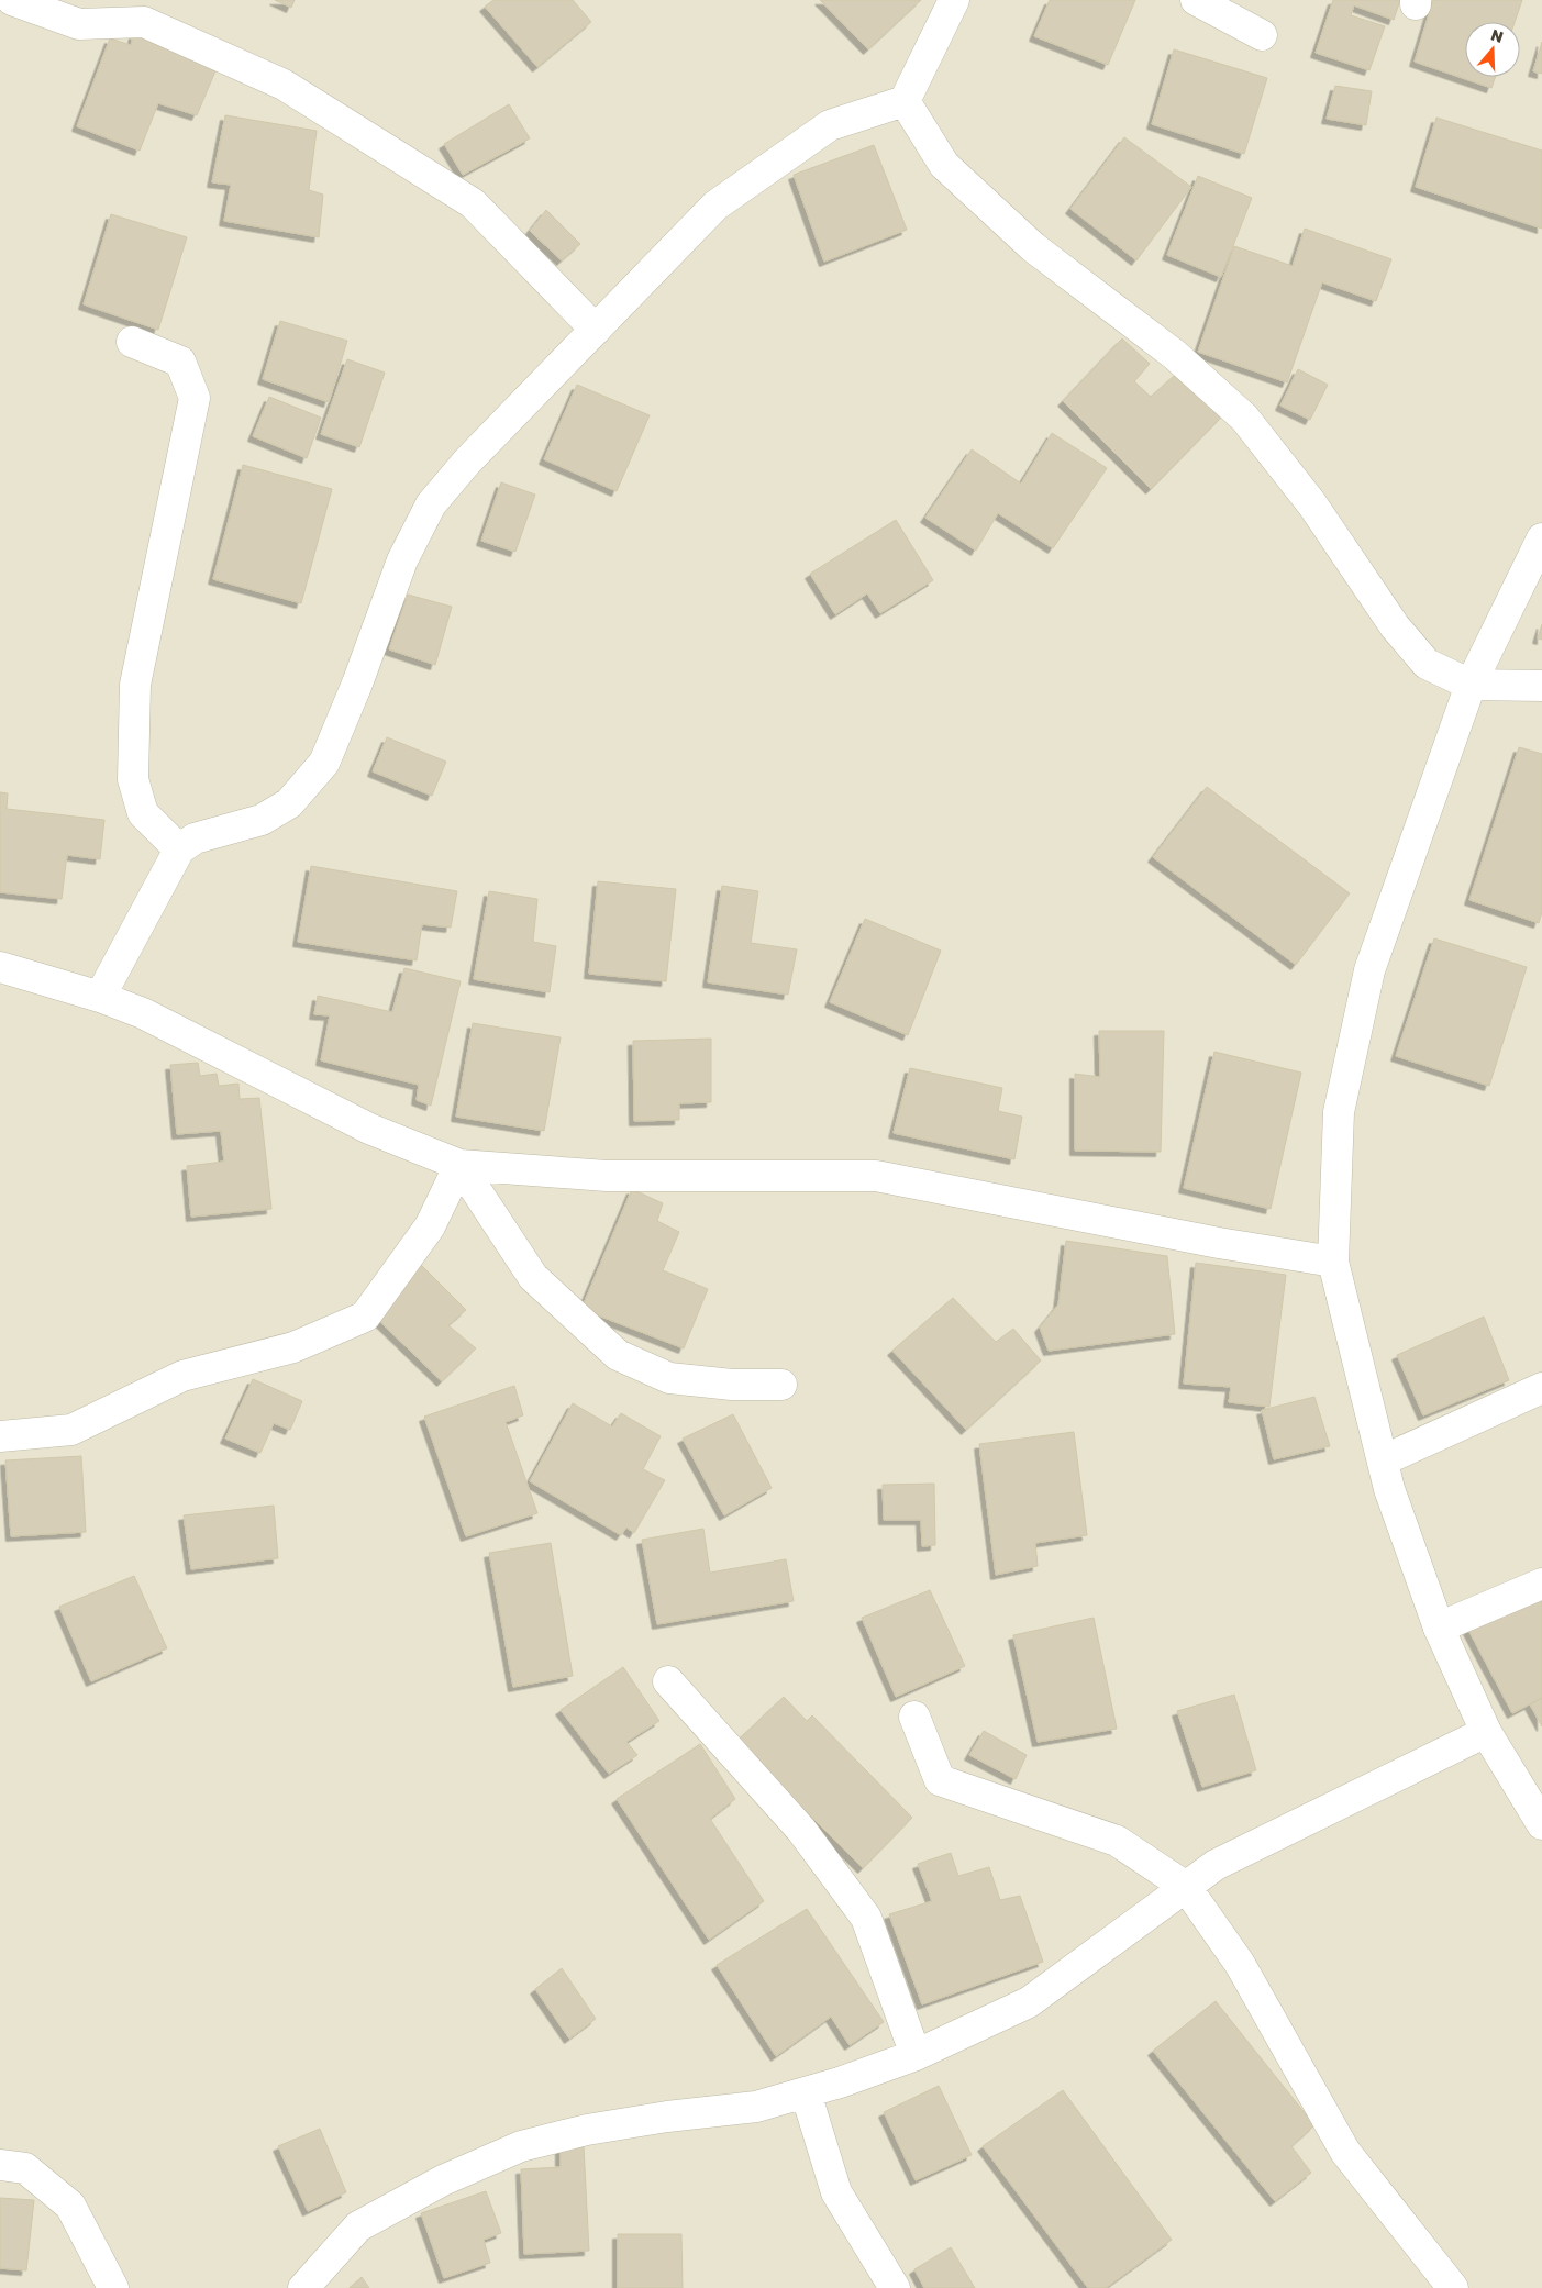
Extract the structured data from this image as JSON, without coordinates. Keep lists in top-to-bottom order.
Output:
{
  "north": "top"
}
